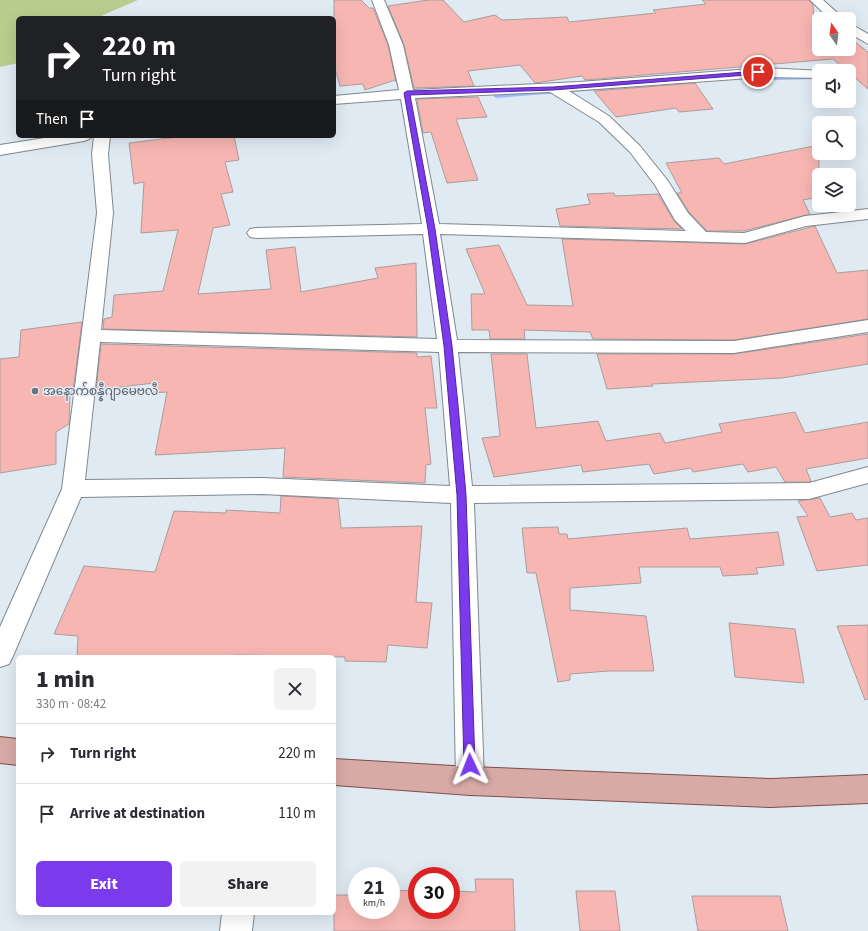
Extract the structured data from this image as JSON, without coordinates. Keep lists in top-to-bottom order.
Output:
{
  "places": ["အနောက်စန္နီဂျာမေဗလီ"],
  "north": "top",
  "page": {
    "turn": ["220 m", "Turn right"],
    "then": "Then",
    "heading": ["1 min", "330 m · 08:42"],
    "list": [
      {
        "name": "Turn right",
        "value": "220 m"
      },
      {
        "name": "Arrive at destination",
        "value": "110 m"
      }
    ],
    "buttons": ["Exit", "Share"],
    "speed": "21 km/h",
    "limit": "30"
  }
}
